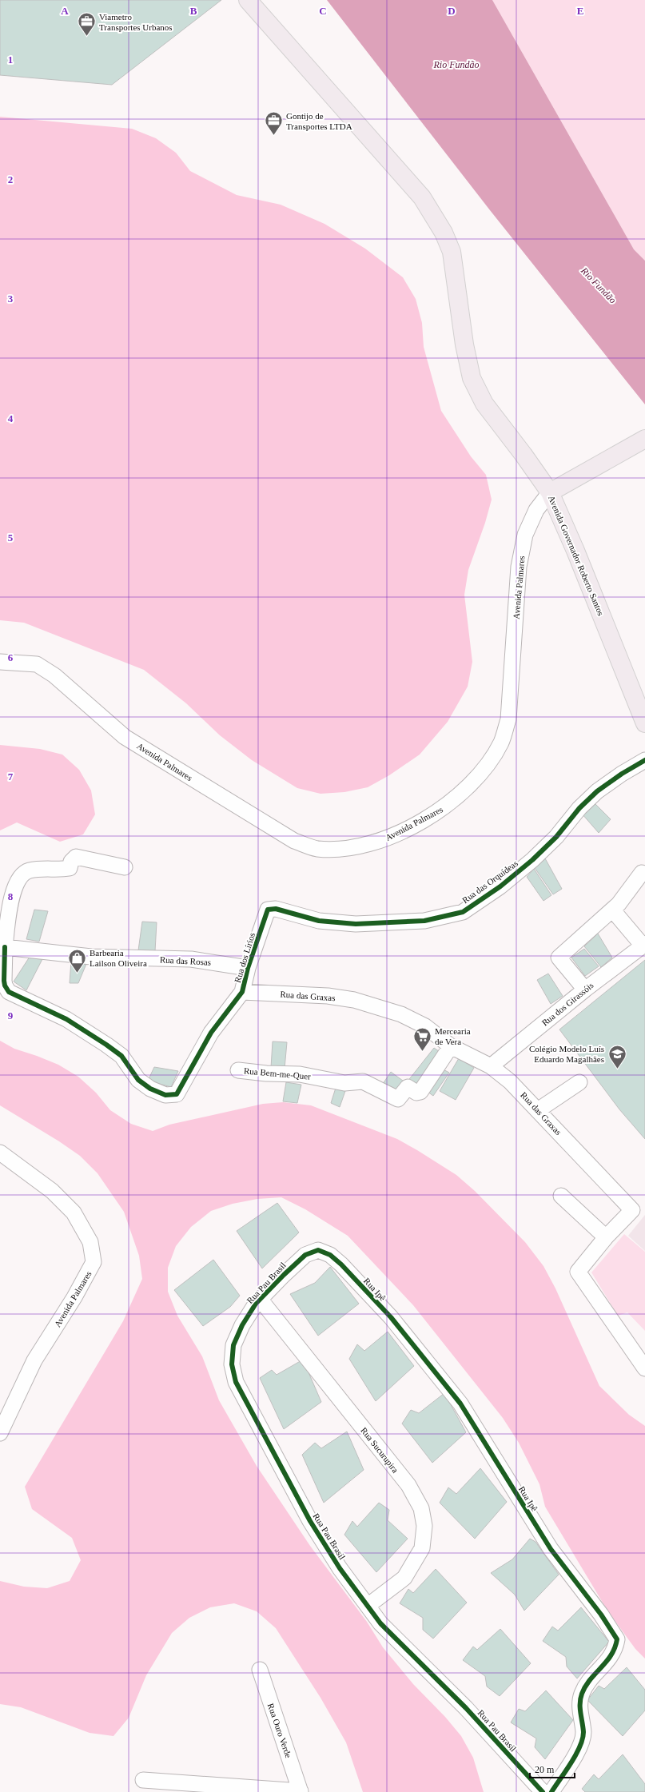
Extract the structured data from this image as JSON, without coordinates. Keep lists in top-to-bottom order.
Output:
{
  "streets": {
    "main road": ["Avenida Governador Roberto Santos"],
    "street": [
      "Avenida Palmares",
      "Rua das Orquídeas",
      "Rua dos Lírios",
      "Rua das Rosas",
      "Rua das Graxas",
      "Rua dos Girassóis",
      "Rua Bem-me-Quer",
      "Rua Pau Brasil",
      "Rua Ipê",
      "Rua Sucurupira",
      "Rua Ouro Verde"
    ]
  },
  "crossings": [
    ["Avenida Governador Roberto Santos", "Avenida Palmares"],
    ["Rua das Orquídeas", "Rua dos Lírios"],
    ["Rua dos Lírios", "Rua das Rosas"],
    ["Rua dos Lírios", "Rua das Graxas"],
    ["Rua das Graxas", "Rua dos Girassóis"],
    ["Rua das Graxas", "Rua Bem-me-Quer"],
    ["Rua Pau Brasil", "Rua Ipê"],
    ["Rua Pau Brasil", "Rua Sucurupira"]
  ],
  "water": ["Rio Fundão"],
  "places": {
    "office": ["Viametro Transportes Urbanos", "Gontijo de Transportes LTDA"],
    "shop": ["Barbearia Lailson Oliveira"],
    "supermarket": ["Mercearia de Vera"],
    "school or university": ["Colégio Modelo Luís Eduardo Magalhães"]
  },
  "scale_bar": "20 m",
  "grid": {
    "columns": [
      "A",
      "B",
      "C",
      "D",
      "E"
    ],
    "rows": [
      "1",
      "2",
      "3",
      "4",
      "5",
      "6",
      "7",
      "8",
      "9"
    ]
  }
}
